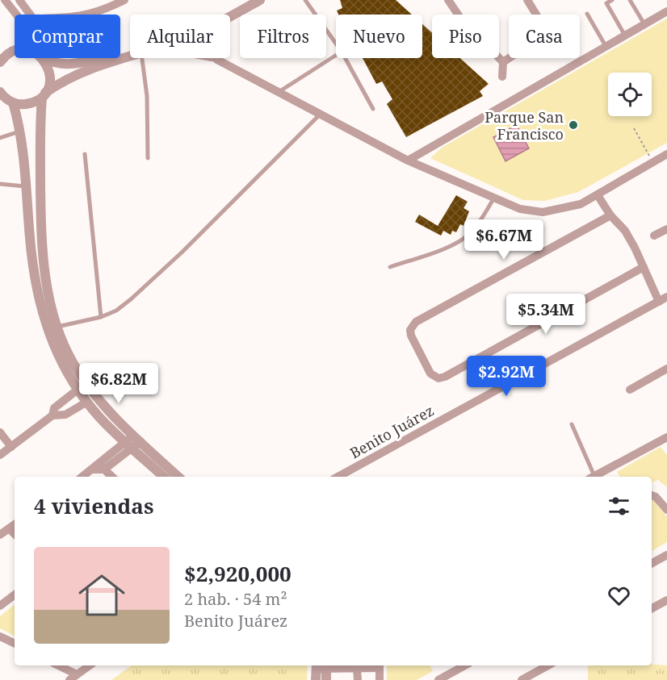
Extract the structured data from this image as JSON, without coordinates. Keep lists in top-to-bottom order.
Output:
{
  "streets": {
    "street": ["Benito Juárez"]
  },
  "places": ["Parque San Francisco"],
  "page": {
    "chip": [
      "Comprar",
      "Alquilar",
      "Filtros",
      "Nuevo",
      "Piso",
      "Casa"
    ],
    "price": [
      "$6.67M",
      "$5.34M",
      "$2.92M",
      "$6.82M"
    ],
    "heading": "4 viviendas",
    "list": [
      {
        "name": "$2,920,000",
        "note": "2 hab. · 54 m² · Benito Juárez"
      }
    ]
  }
}
